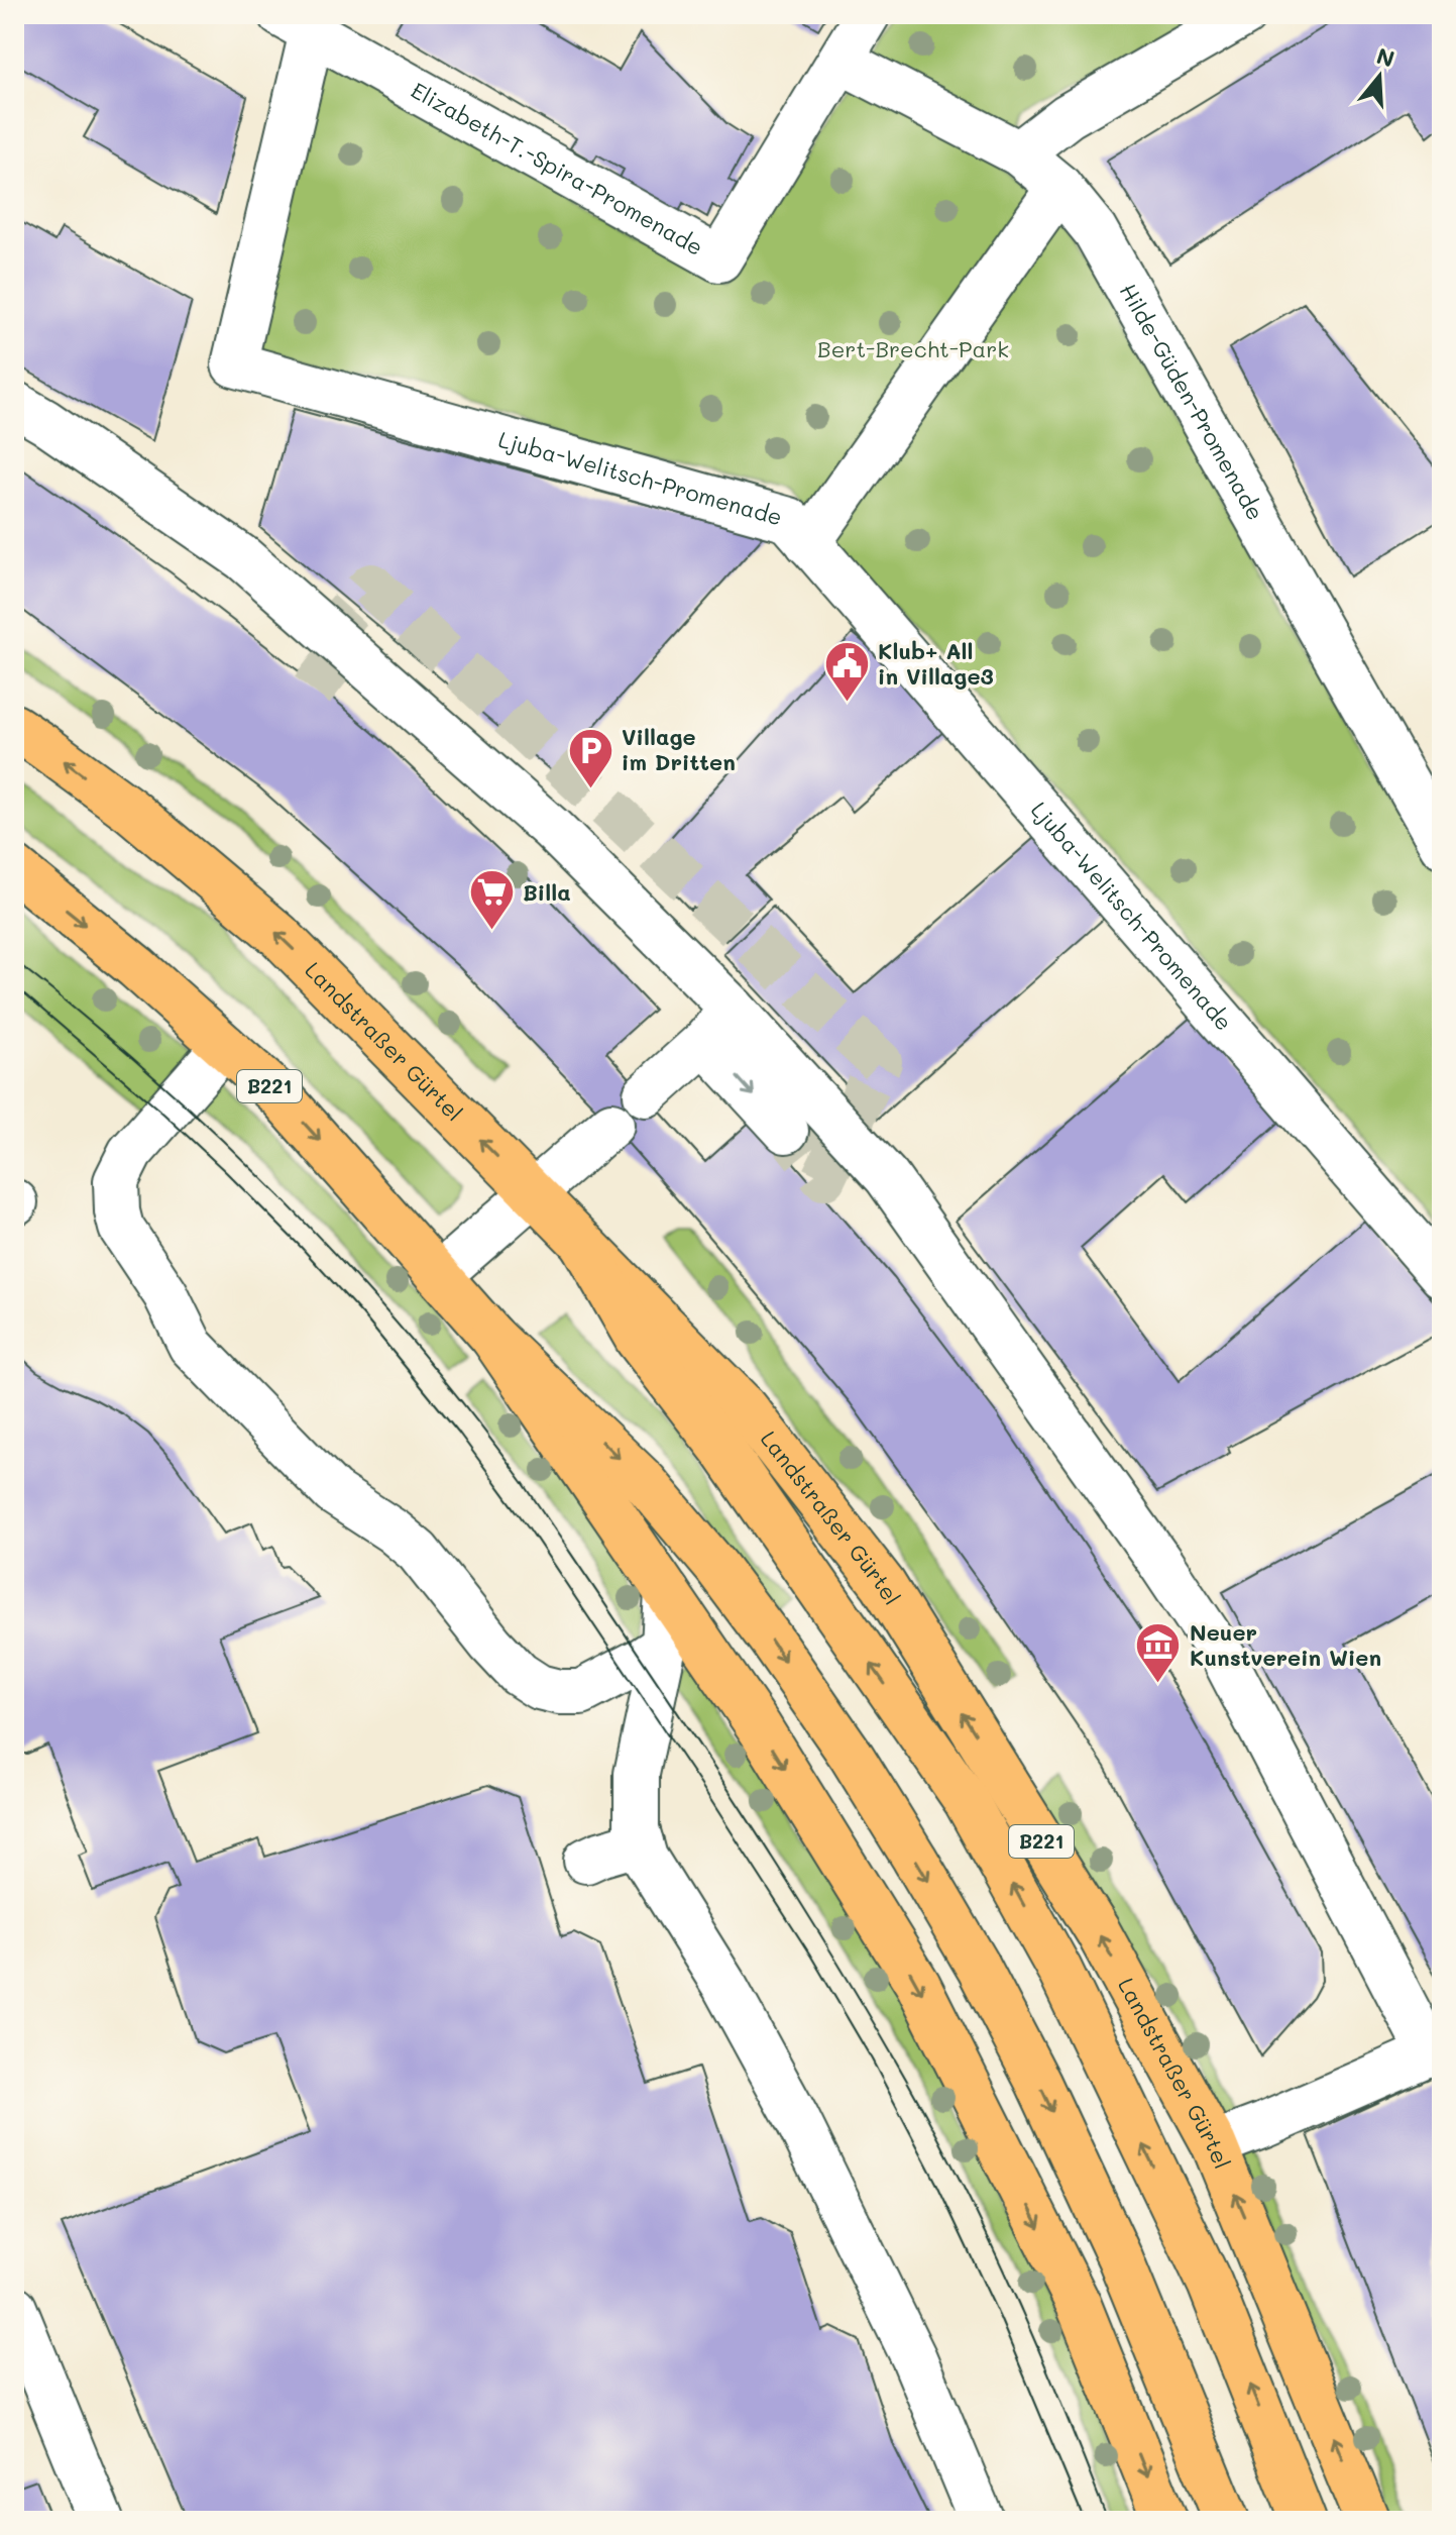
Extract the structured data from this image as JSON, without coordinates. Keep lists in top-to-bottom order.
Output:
{
  "streets": {
    "main road": ["Landstraßer Gürtel", "B221"],
    "street": ["Elizabeth-T.-Spira-Promenade", "Hilde-Güden-Promenade", "Ljuba-Welitsch-Promenade"]
  },
  "crossings": [
    ["Elizabeth-T.-Spira-Promenade", "Hilde-Güden-Promenade"],
    ["Elizabeth-T.-Spira-Promenade", "Ljuba-Welitsch-Promenade"]
  ],
  "parks": ["Bert-Brecht-Park"],
  "places": {
    "public building": ["Klub+ All in Village3"],
    "parking": ["Village im Dritten"],
    "supermarket": ["Billa"],
    "museum": ["Neuer Kunstverein Wien"]
  },
  "north": "top"
}
